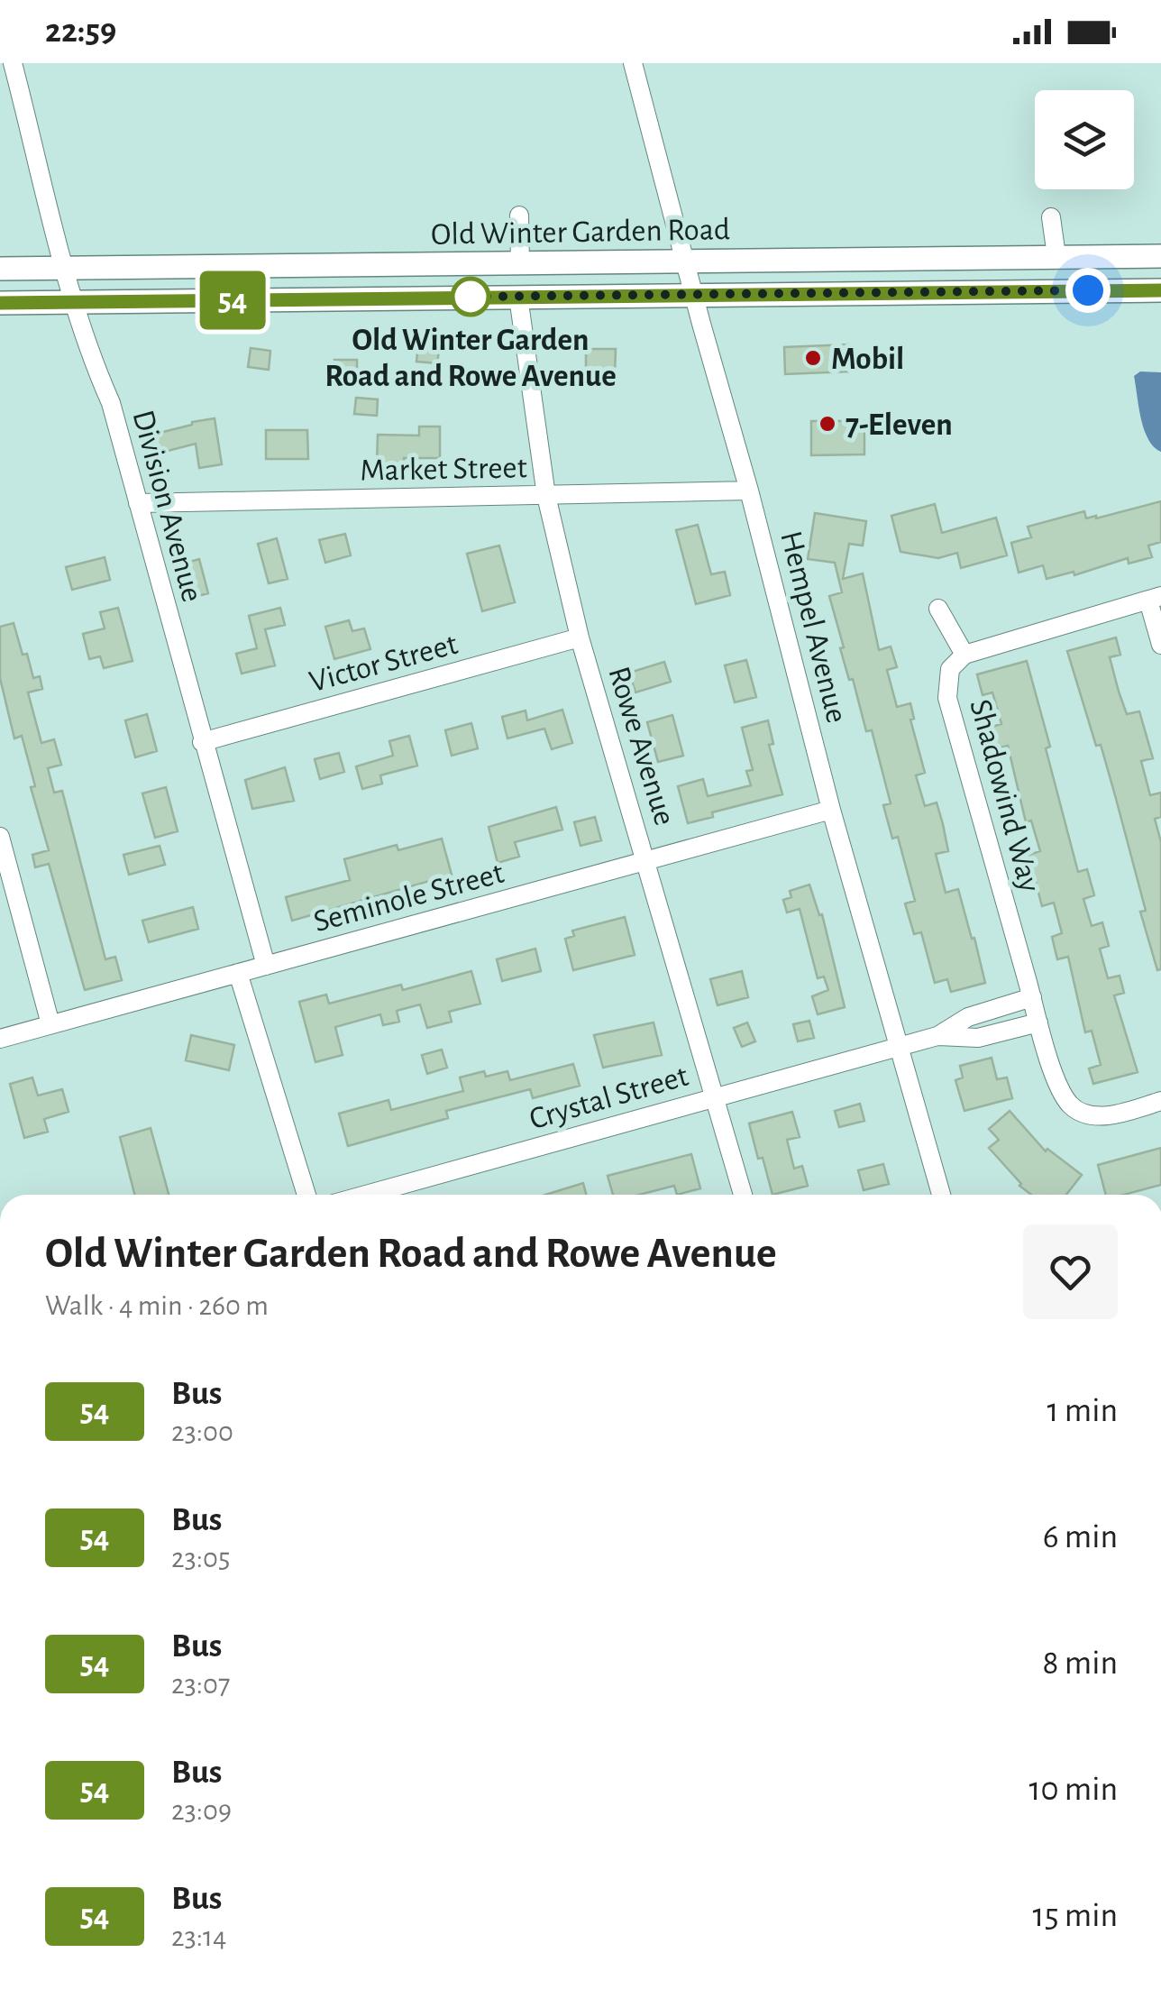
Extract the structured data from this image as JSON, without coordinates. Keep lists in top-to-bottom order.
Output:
{
  "streets": {
    "main road": ["Old Winter Garden Road"],
    "street": [
      "Market Street",
      "Division Avenue",
      "Hempel Avenue",
      "Victor Street",
      "Rowe Avenue",
      "Shadowind Way",
      "Seminole Street",
      "Crystal Street"
    ]
  },
  "crossings": [
    ["Old Winter Garden Road", "Division Avenue"],
    ["Old Winter Garden Road", "Hempel Avenue"],
    ["Old Winter Garden Road", "Rowe Avenue"],
    ["Market Street", "Division Avenue"],
    ["Market Street", "Hempel Avenue"],
    ["Market Street", "Rowe Avenue"],
    ["Division Avenue", "Victor Street"],
    ["Division Avenue", "Seminole Street"],
    ["Hempel Avenue", "Seminole Street"],
    ["Hempel Avenue", "Crystal Street"],
    ["Victor Street", "Rowe Avenue"],
    ["Rowe Avenue", "Seminole Street"],
    ["Rowe Avenue", "Crystal Street"]
  ],
  "places": ["Old Winter Garden Road and Rowe Avenue", "Mobil", "7-Eleven"],
  "lines": ["bus line 54"],
  "page": {
    "status": "22:59",
    "on_map": "54",
    "heading": ["Old Winter Garden Road and Rowe Avenue", "Walk · 4 min · 260 m"],
    "list": [
      {
        "mark": "54",
        "name": "Bus",
        "note": "23:00",
        "value": "1 min"
      },
      {
        "mark": "54",
        "name": "Bus",
        "note": "23:05",
        "value": "6 min"
      },
      {
        "mark": "54",
        "name": "Bus",
        "note": "23:07",
        "value": "8 min"
      },
      {
        "mark": "54",
        "name": "Bus",
        "note": "23:09",
        "value": "10 min"
      },
      {
        "mark": "54",
        "name": "Bus",
        "note": "23:14",
        "value": "15 min"
      }
    ]
  }
}
